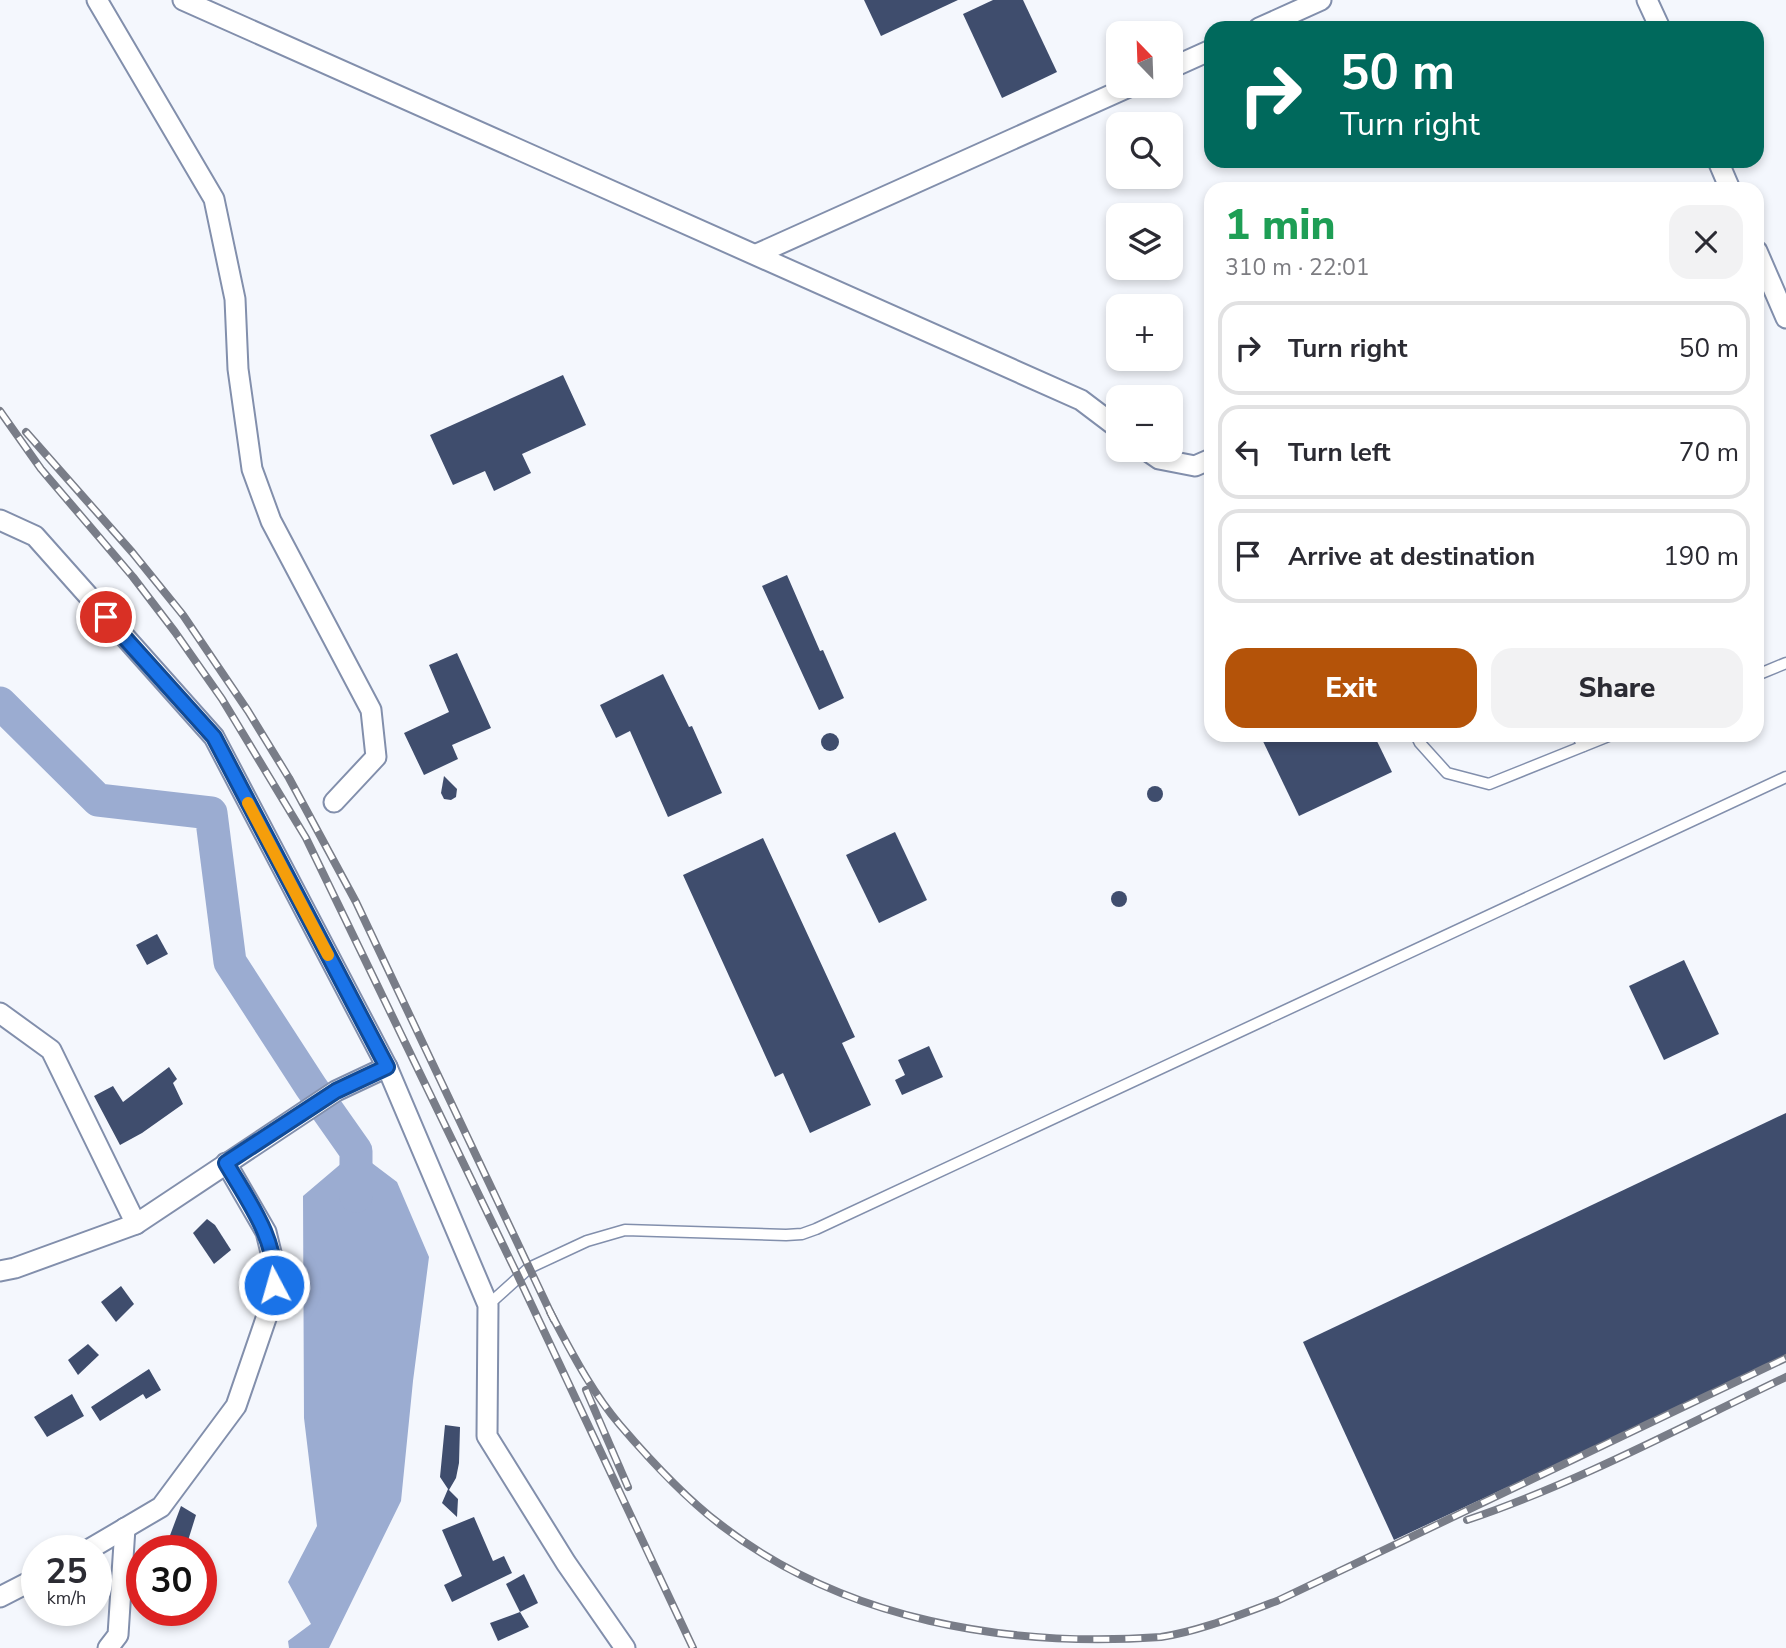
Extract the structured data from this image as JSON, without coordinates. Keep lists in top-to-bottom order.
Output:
{
  "north": "top left",
  "page": {
    "map_buttons": ["+", "−"],
    "turn": ["50 m", "Turn right"],
    "heading": ["1 min", "310 m · 22:01"],
    "list": [
      {
        "name": "Turn right",
        "value": "50 m"
      },
      {
        "name": "Turn left",
        "value": "70 m"
      },
      {
        "name": "Arrive at destination",
        "value": "190 m"
      }
    ],
    "buttons": ["Exit", "Share"],
    "speed": "25 km/h",
    "limit": "30"
  }
}
